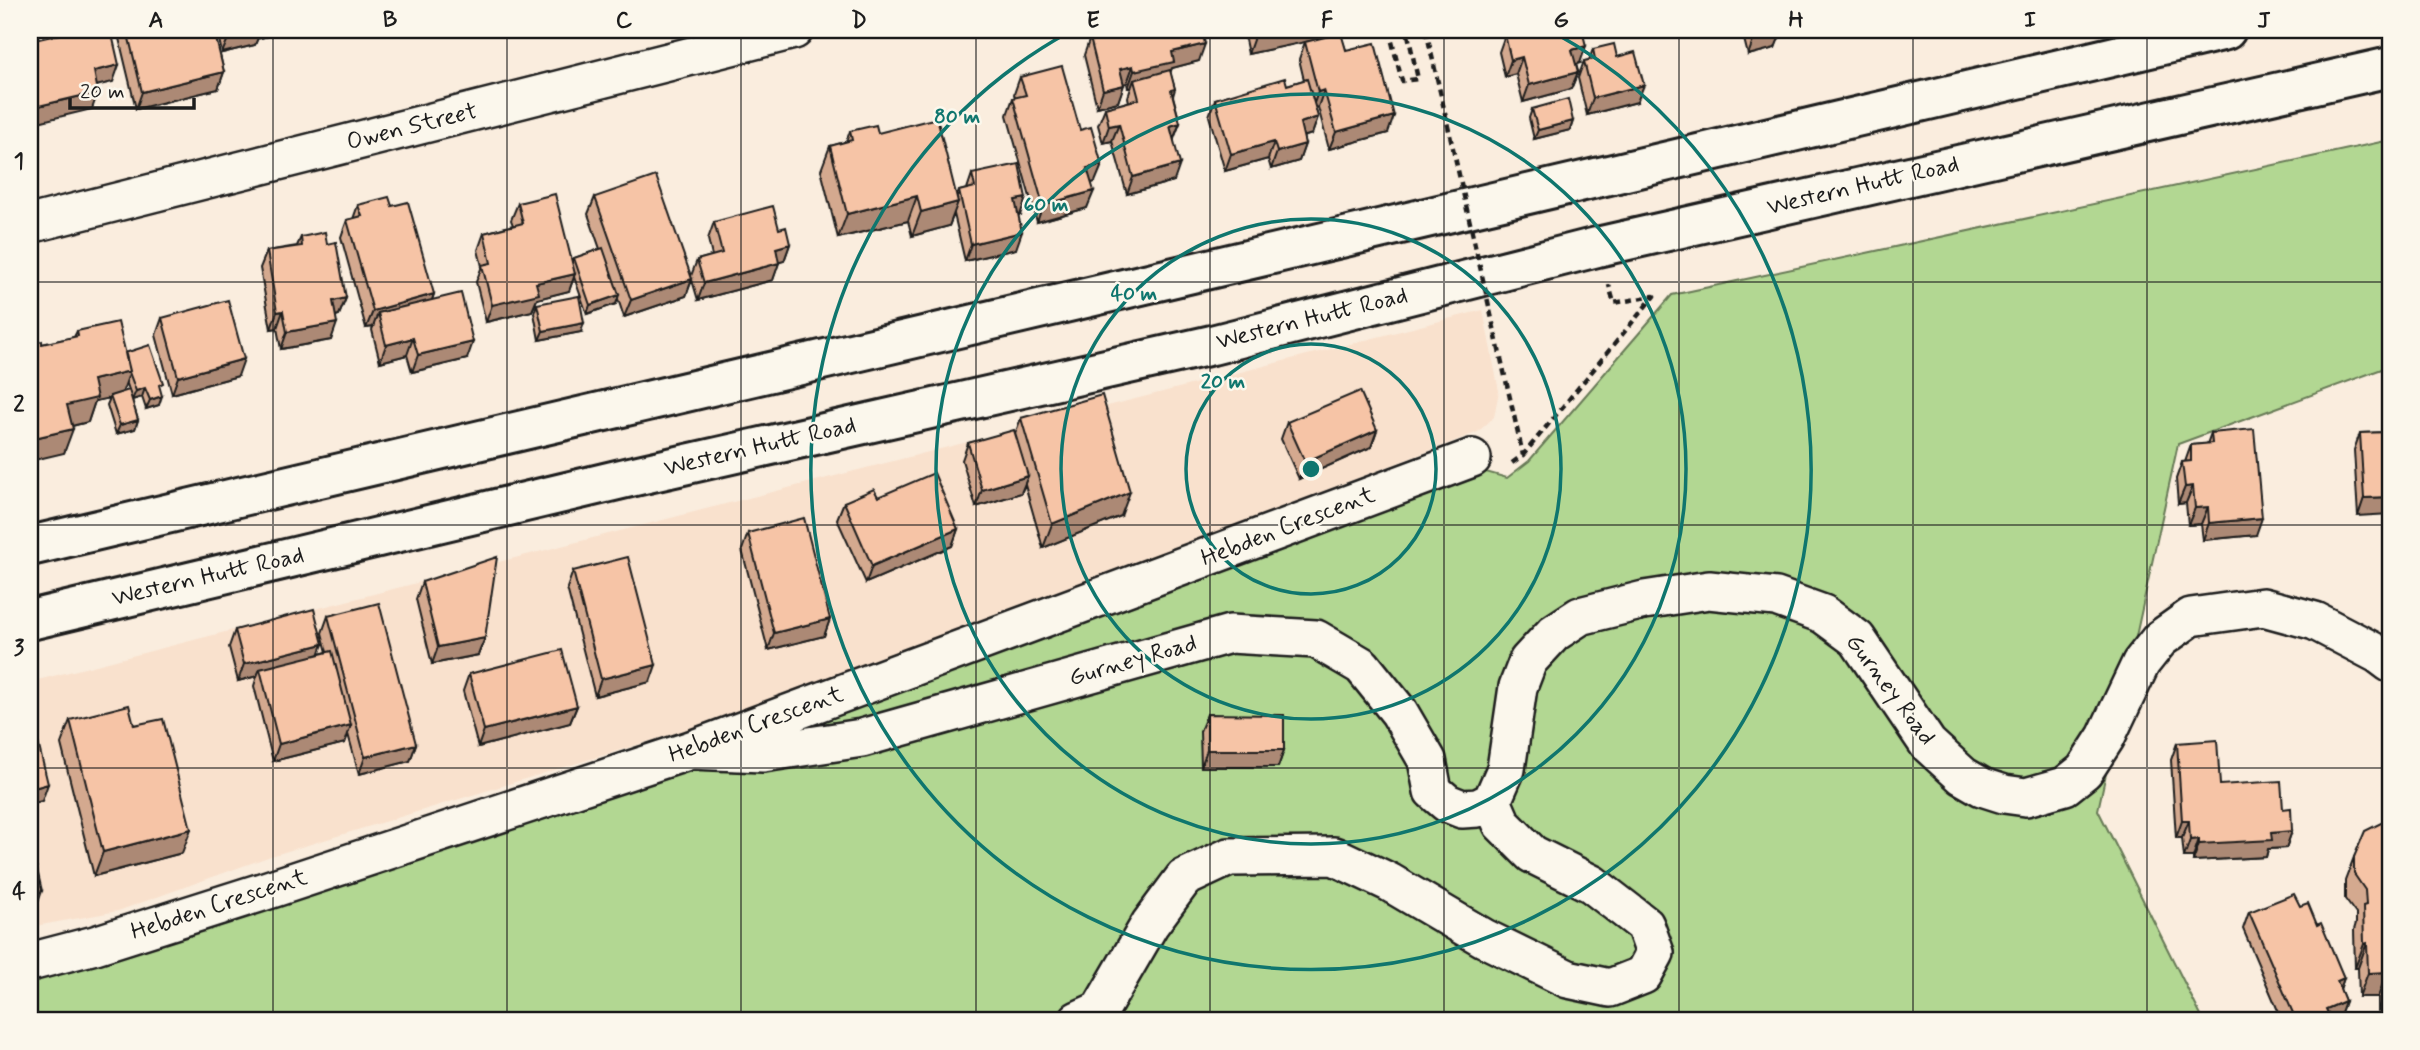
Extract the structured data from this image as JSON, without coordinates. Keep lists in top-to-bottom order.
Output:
{
  "streets": {
    "highway": ["Western Hutt Road"],
    "street": ["Owen Street", "Hebden Crescent", "Gurney Road"]
  },
  "crossings": [
    ["Hebden Crescent", "Gurney Road"]
  ],
  "scale_bar": "20 m",
  "grid": {
    "columns": [
      "A",
      "B",
      "C",
      "D",
      "E",
      "F",
      "G",
      "H",
      "I",
      "J"
    ],
    "rows": [
      "1",
      "2",
      "3",
      "4"
    ]
  },
  "rings": [
    "80 m",
    "60 m",
    "40 m",
    "20 m"
  ]
}
